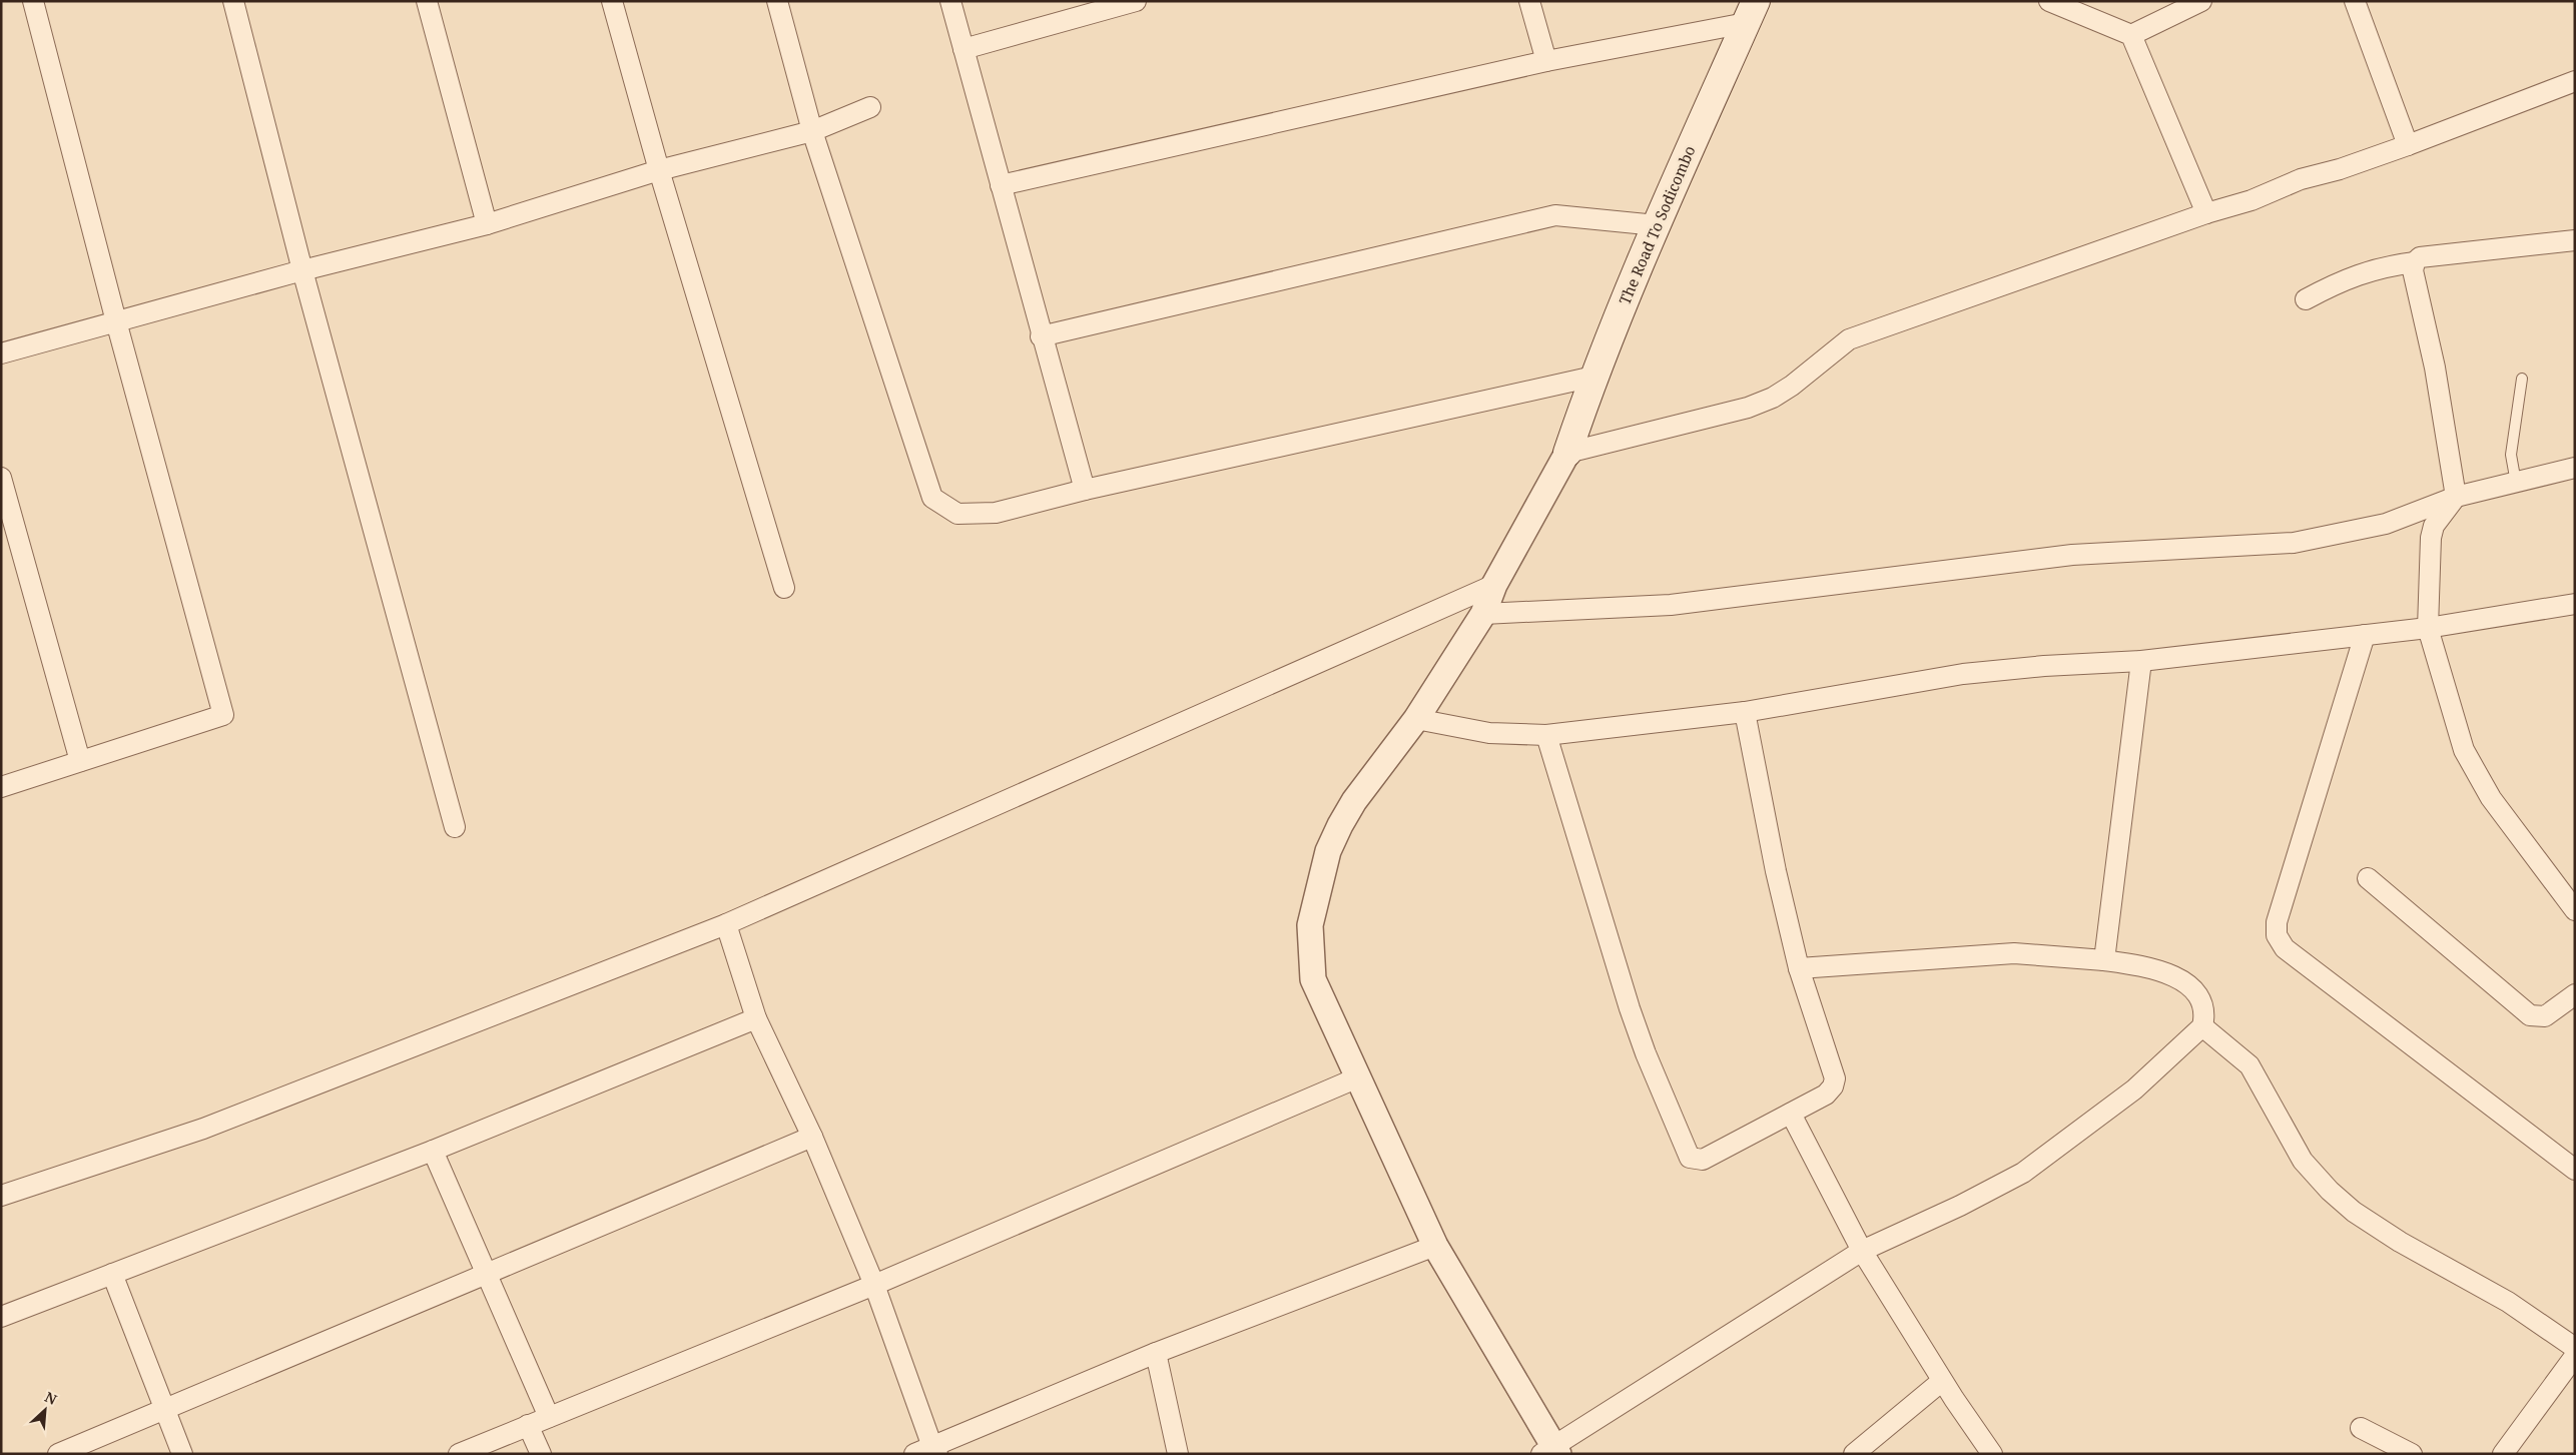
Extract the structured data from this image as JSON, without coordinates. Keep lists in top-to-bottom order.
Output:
{
  "streets": {
    "main road": ["The Road To Sodicombo"]
  },
  "north": "top right"
}
